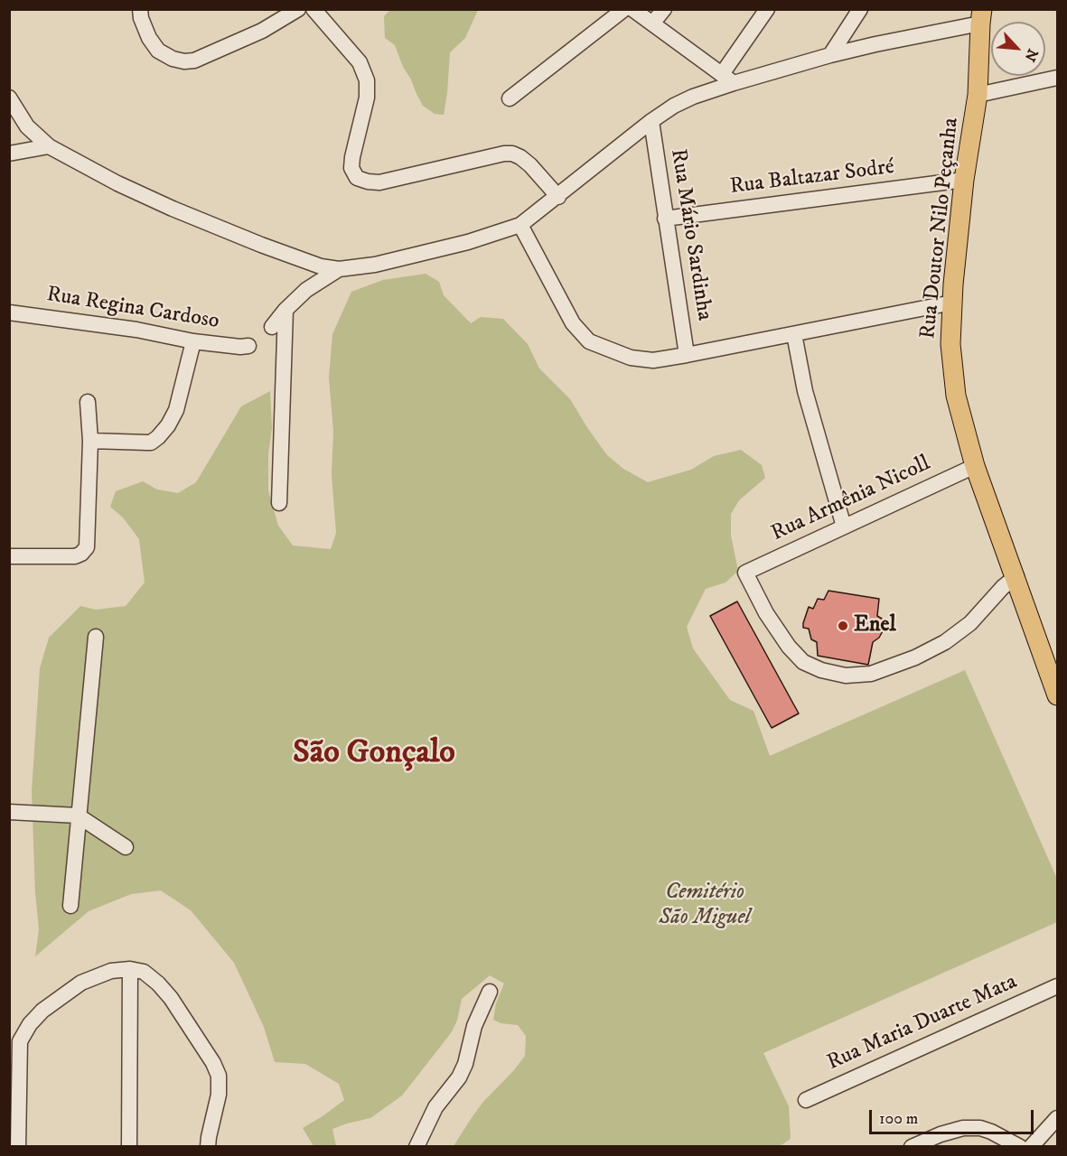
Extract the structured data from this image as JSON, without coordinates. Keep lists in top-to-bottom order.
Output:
{
  "streets": {
    "main road": ["Rua Doutor Nilo Peçanha"],
    "street": [
      "Rua Baltazar Sodré",
      "Rua Mário Sardinha",
      "Rua Regina Cardoso",
      "Rua Armênia Nicoll",
      "Rua Maria Duarte Mata"
    ]
  },
  "crossings": [
    ["Rua Baltazar Sodré", "Rua Doutor Nilo Peçanha"],
    ["Rua Baltazar Sodré", "Rua Mário Sardinha"],
    ["Rua Doutor Nilo Peçanha", "Rua Armênia Nicoll"]
  ],
  "districts": ["São Gonçalo"],
  "parks": ["Cemitério São Miguel"],
  "places": ["Enel"],
  "scale_bar": "100 m",
  "north": "bottom right"
}
